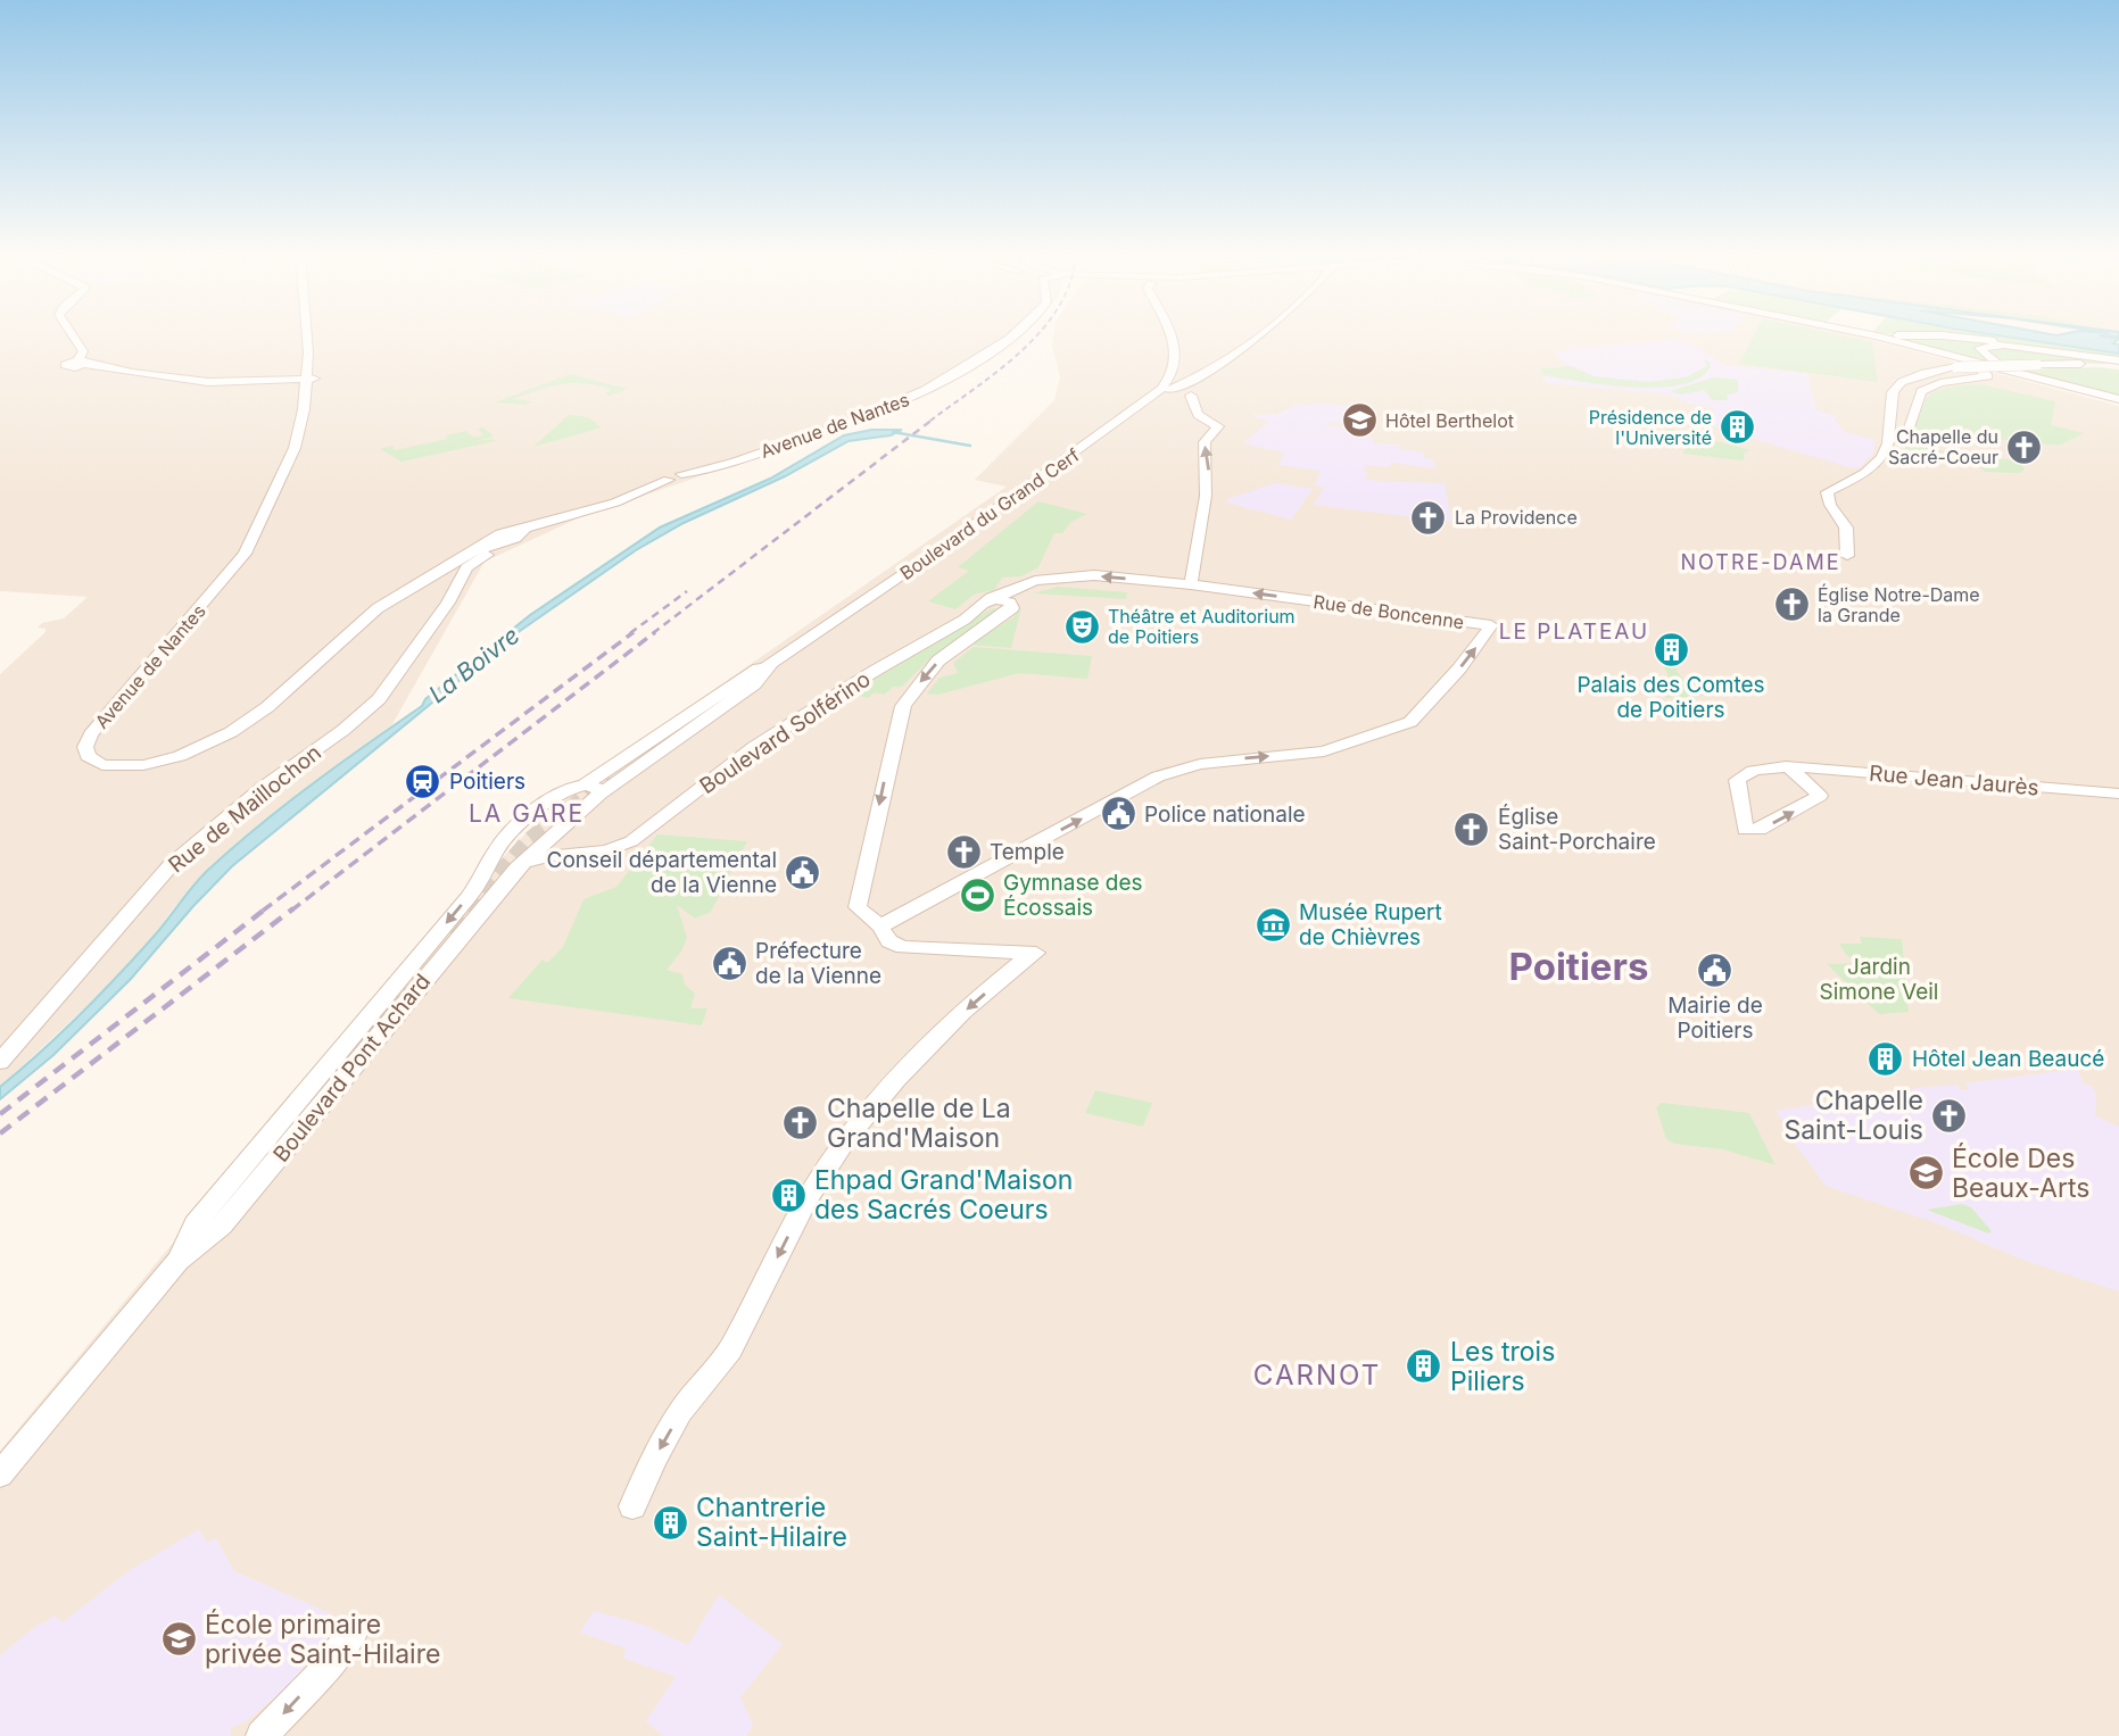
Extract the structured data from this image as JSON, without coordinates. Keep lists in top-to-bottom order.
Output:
{
  "streets": {
    "street": [
      "Avenue de Nantes",
      "Boulevard du Grand Cerf",
      "Rue de Boncenne",
      "Boulevard Solférino",
      "Rue Jean Jaurès",
      "Rue de Maillochon",
      "Boulevard Pont Achard"
    ]
  },
  "crossings": [
    ["Avenue de Nantes", "Rue de Maillochon"],
    ["Boulevard du Grand Cerf", "Boulevard Pont Achard"],
    ["Rue de Boncenne", "Boulevard Solférino"],
    ["Boulevard Solférino", "Boulevard Pont Achard"]
  ],
  "districts": [
    "NOTRE-DAME",
    "LE PLATEAU",
    "LA GARE",
    "Poitiers",
    "CARNOT"
  ],
  "water": ["La Boivre"],
  "parks": ["Jardin Simone Veil"],
  "places": {
    "school or university": ["Hôtel Berthelot", "École Des Beaux-Arts", "École primaire privée Saint-Hilaire"],
    "building": [
      "Présidence de l'Université",
      "Palais des Comtes de Poitiers",
      "Hôtel Jean Beaucé",
      "Ehpad Grand'Maison des Sacrés Coeurs",
      "Les trois Piliers",
      "Chantrerie Saint-Hilaire"
    ],
    "church": [
      "Chapelle du Sacré-Coeur",
      "La Providence",
      "Église Notre-Dame la Grande",
      "Église Saint-Porchaire",
      "Temple",
      "Chapelle Saint-Louis",
      "Chapelle de La Grand'Maison"
    ],
    "theatre": ["Théâtre et Auditorium de Poitiers"],
    "station": ["Poitiers"],
    "public building": [
      "Police nationale",
      "Conseil départemental de la Vienne",
      "Préfecture de la Vienne",
      "Mairie de Poitiers"
    ],
    "sports": ["Gymnase des Écossais"],
    "museum": ["Musée Rupert de Chièvres"]
  }
}
